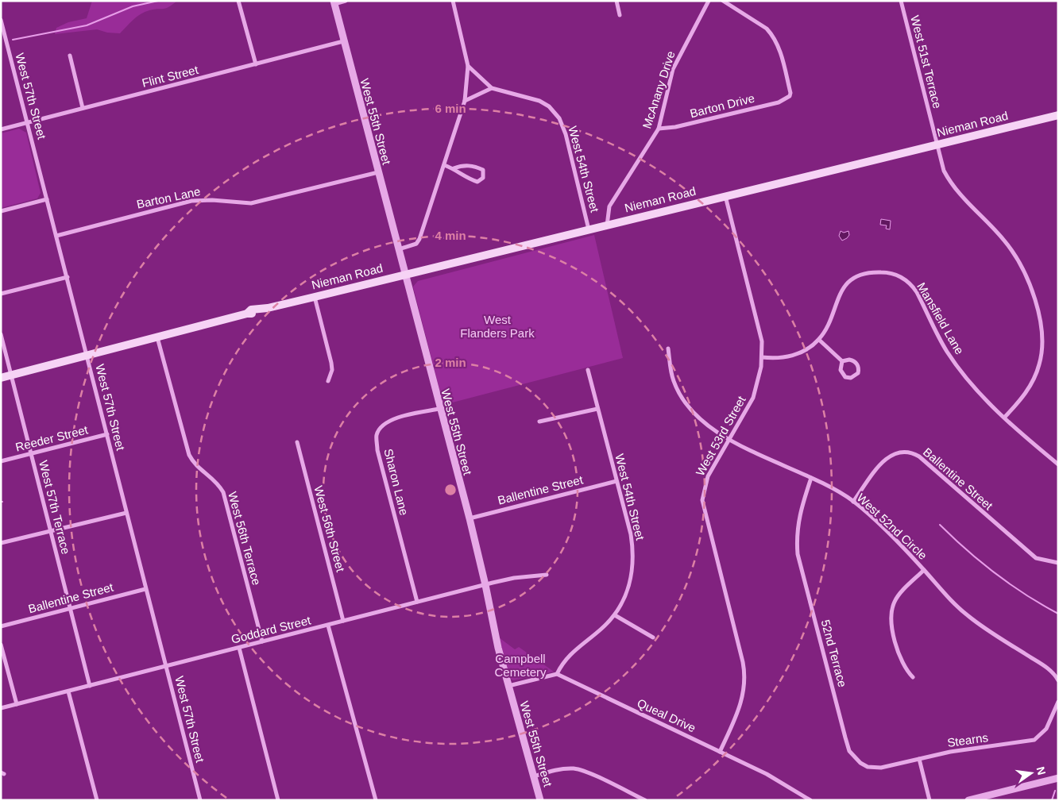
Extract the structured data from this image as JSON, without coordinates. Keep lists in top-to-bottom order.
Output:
{
  "streets": {
    "main road": ["Nieman Road"],
    "street": [
      "West 51st Terrace",
      "Flint Street",
      "McAnany Drive",
      "West 57th Street",
      "Barton Drive",
      "West 55th Street",
      "West 54th Street",
      "Barton Lane",
      "Mansfield Lane",
      "West 53rd Street",
      "Reeder Street",
      "Ballentine Street",
      "Sharon Lane",
      "West 57th Terrace",
      "West 52nd Circle",
      "West 56th Street",
      "West 56th Terrace",
      "Goddard Street",
      "52nd Terrace",
      "Queal Drive",
      "Stearns"
    ]
  },
  "crossings": [
    ["West 51st Terrace", "Nieman Road"],
    ["West 51st Terrace", "Mansfield Lane"],
    ["Flint Street", "West 57th Street"],
    ["Flint Street", "West 55th Street"],
    ["McAnany Drive", "Barton Drive"],
    ["McAnany Drive", "Nieman Road"],
    ["West 57th Street", "Nieman Road"],
    ["West 57th Street", "Barton Lane"],
    ["West 57th Street", "Reeder Street"],
    ["West 57th Street", "Ballentine Street"],
    ["West 57th Street", "Goddard Street"],
    ["West 55th Street", "Nieman Road"],
    ["West 55th Street", "Barton Lane"],
    ["West 55th Street", "Ballentine Street"],
    ["West 55th Street", "Sharon Lane"],
    ["West 55th Street", "Goddard Street"],
    ["Nieman Road", "West 54th Street"],
    ["Nieman Road", "West 53rd Street"],
    ["Nieman Road", "West 57th Terrace"],
    ["Nieman Road", "West 56th Terrace"],
    ["West 54th Street", "Ballentine Street"],
    ["West 54th Street", "Queal Drive"],
    ["Mansfield Lane", "West 53rd Street"],
    ["West 53rd Street", "West 52nd Circle"],
    ["West 53rd Street", "Queal Drive"],
    ["Reeder Street", "West 57th Terrace"],
    ["Ballentine Street", "West 57th Terrace"],
    ["Ballentine Street", "West 52nd Circle"],
    ["Sharon Lane", "Goddard Street"],
    ["West 57th Terrace", "Goddard Street"],
    ["West 52nd Circle", "52nd Terrace"],
    ["West 56th Street", "Goddard Street"],
    ["West 56th Terrace", "Goddard Street"],
    ["52nd Terrace", "Stearns"]
  ],
  "parks": ["West Flanders Park", "Campbell Cemetery"],
  "north": "right",
  "rings": ["6 min", "4 min", "2 min"]
}
